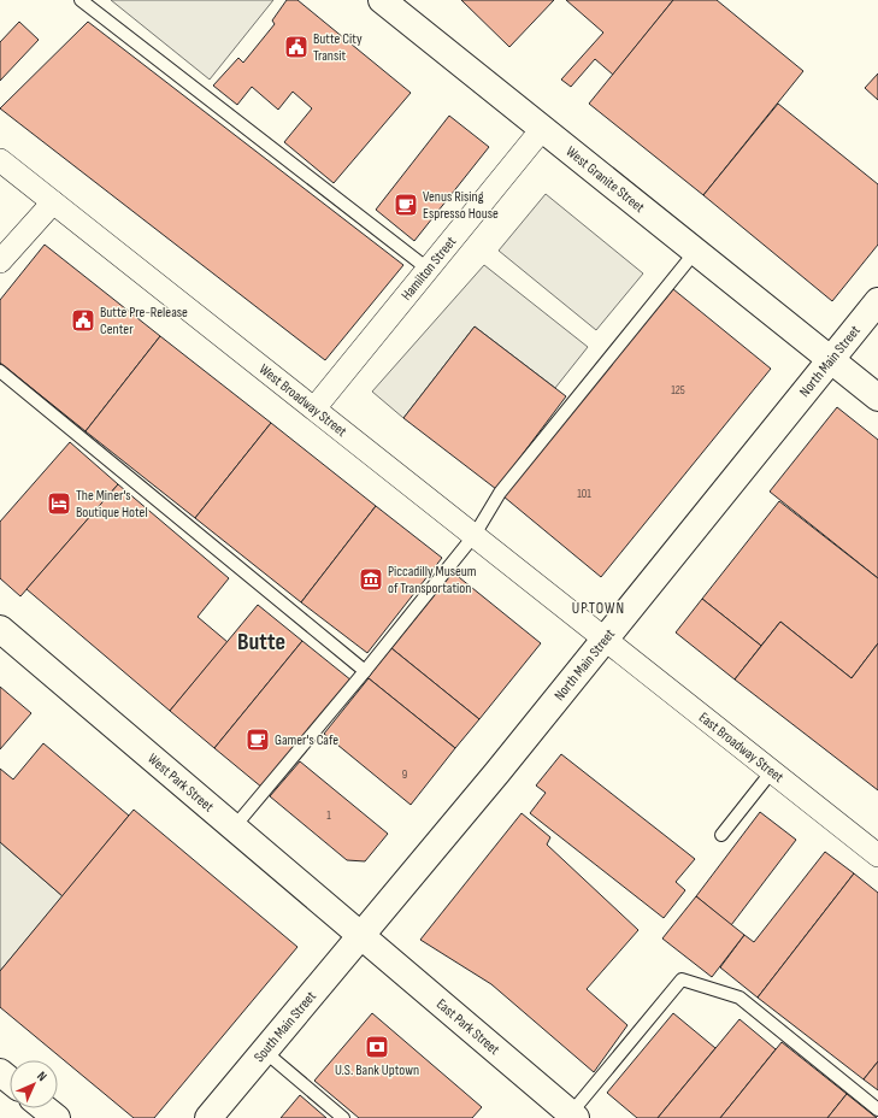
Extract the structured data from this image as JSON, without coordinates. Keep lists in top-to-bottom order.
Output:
{
  "streets": {
    "main road": [
      "West Granite Street",
      "North Main Street",
      "West Park Street",
      "East Park Street",
      "South Main Street"
    ],
    "street": ["Hamilton Street", "West Broadway Street", "East Broadway Street"]
  },
  "crossings": [
    ["West Granite Street", "Hamilton Street"],
    ["West Granite Street", "North Main Street"],
    ["Hamilton Street", "West Broadway Street"],
    ["North Main Street", "West Broadway Street"],
    ["North Main Street", "East Broadway Street"],
    ["North Main Street", "West Park Street"],
    ["North Main Street", "East Park Street"],
    ["North Main Street", "South Main Street"],
    ["West Broadway Street", "East Broadway Street"],
    ["West Park Street", "East Park Street"],
    ["West Park Street", "South Main Street"],
    ["East Park Street", "South Main Street"]
  ],
  "districts": ["UPTOWN", "Butte"],
  "places": {
    "public building": ["Butte City Transit", "Butte Pre-Release Center"],
    "cafe": ["Venus Rising Espresso House", "Gamer's Cafe"],
    "hotel": ["The Miner's Boutique Hotel"],
    "museum": ["Piccadilly Museum of Transportation"],
    "bank": ["U.S. Bank Uptown"]
  },
  "house_numbers": [
    "125",
    "101",
    "9",
    "1"
  ],
  "north": "top right"
}
